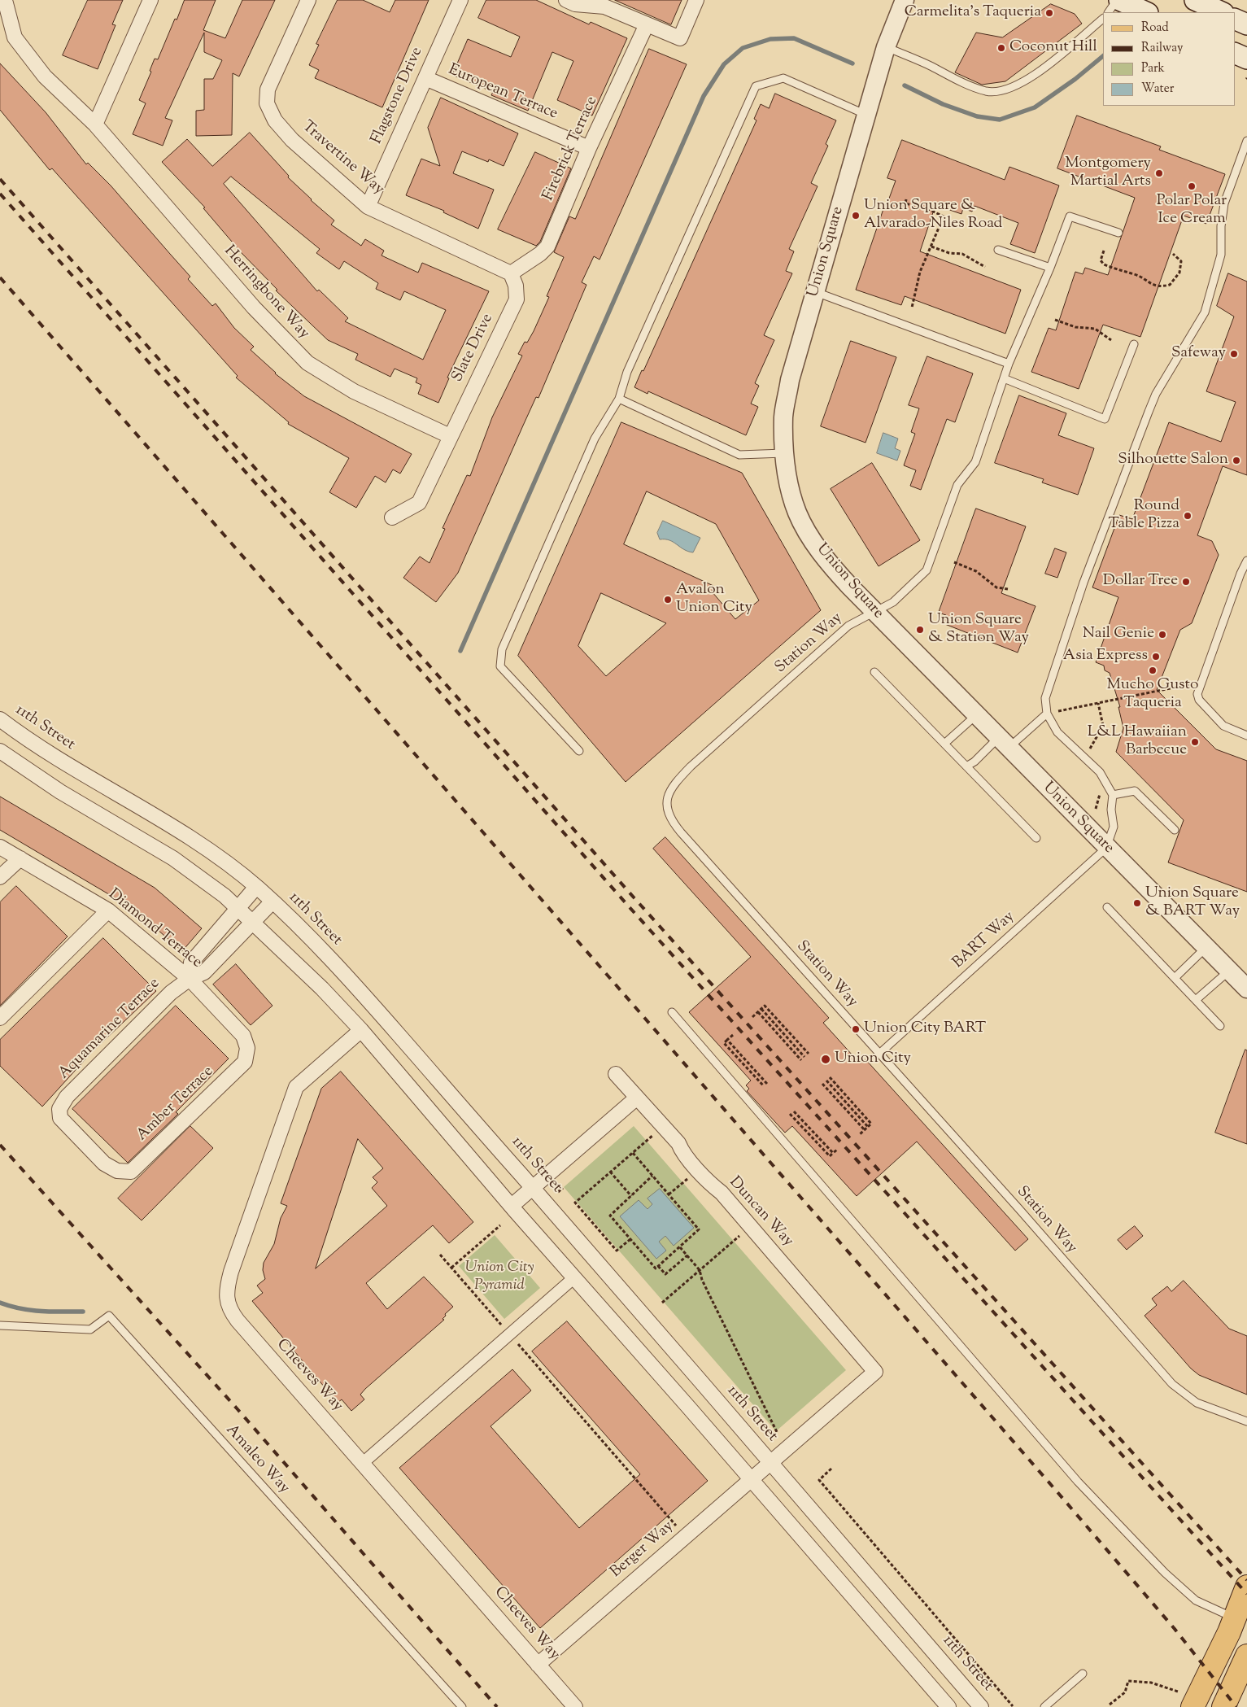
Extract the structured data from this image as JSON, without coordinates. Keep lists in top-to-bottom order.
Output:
{
  "streets": {
    "street": [
      "European Terrace",
      "Flagstone Drive",
      "Firebrick Terrace",
      "Travertine Way",
      "Union Square",
      "Herringbone Way",
      "Slate Drive",
      "11th Street",
      "Diamond Terrace",
      "Aquamarine Terrace",
      "Amber Terrace",
      "Duncan Way",
      "Cheeves Way",
      "Berger Way"
    ],
    "lane": ["Station Way", "BART Way", "Amaleo Way"]
  },
  "crossings": [
    ["European Terrace", "Flagstone Drive"],
    ["European Terrace", "Firebrick Terrace"],
    ["Flagstone Drive", "Travertine Way"],
    ["Firebrick Terrace", "Travertine Way"],
    ["Firebrick Terrace", "Slate Drive"],
    ["Travertine Way", "Slate Drive"],
    ["Union Square", "Station Way"],
    ["Union Square", "BART Way"],
    ["Herringbone Way", "Slate Drive"],
    ["Station Way", "BART Way"],
    ["11th Street", "Aquamarine Terrace"],
    ["11th Street", "Duncan Way"],
    ["11th Street", "Berger Way"],
    ["Diamond Terrace", "Aquamarine Terrace"],
    ["Diamond Terrace", "Amber Terrace"],
    ["Aquamarine Terrace", "Amber Terrace"],
    ["Duncan Way", "Berger Way"],
    ["Cheeves Way", "Berger Way"]
  ],
  "parks": ["Union City Pyramid"],
  "places": [
    "Carmelita's Taqueria",
    "Coconut Hill",
    "Montgomery Martial Arts",
    "Polar Polar Ice Cream",
    "Union Square & Alvarado-Niles Road",
    "Safeway",
    "Silhouette Salon",
    "Round Table Pizza",
    "Dollar Tree",
    "Avalon Union City",
    "Union Square & Station Way",
    "Nail Genie",
    "Asia Express",
    "Mucho Gusto Taqueria",
    "L&L Hawaiian Barbecue",
    "Union Square & BART Way",
    "Union City BART",
    "Union City"
  ],
  "legend": [
    "Road",
    "Railway",
    "Park",
    "Water"
  ]
}
